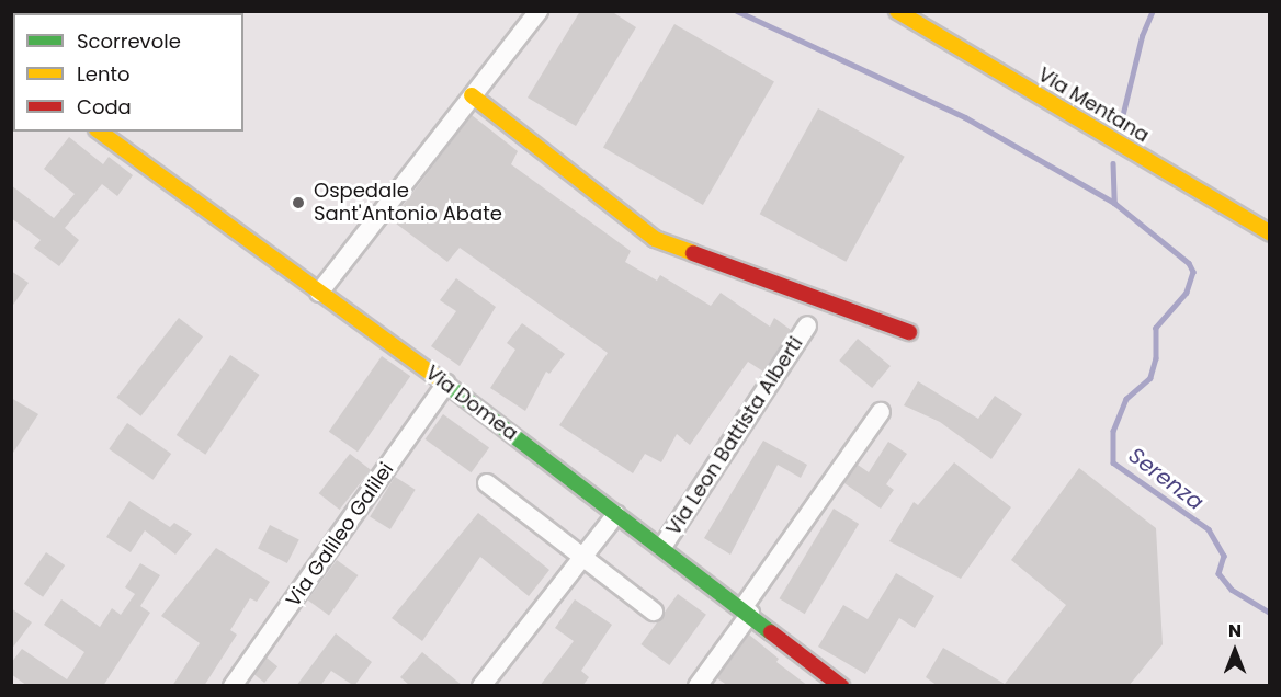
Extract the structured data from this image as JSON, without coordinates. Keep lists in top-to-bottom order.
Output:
{
  "streets": {
    "street": [
      "Via Mentana",
      "Via Domea",
      "Via Leon Battista Alberti",
      "Via Galileo Galilei"
    ]
  },
  "crossings": [
    ["Via Domea", "Via Leon Battista Alberti"],
    ["Via Domea", "Via Galileo Galilei"]
  ],
  "water": ["Serenza"],
  "places": ["Ospedale Sant'Antonio Abate"],
  "legend": ["Scorrevole", "Lento", "Coda"],
  "north": "top"
}
